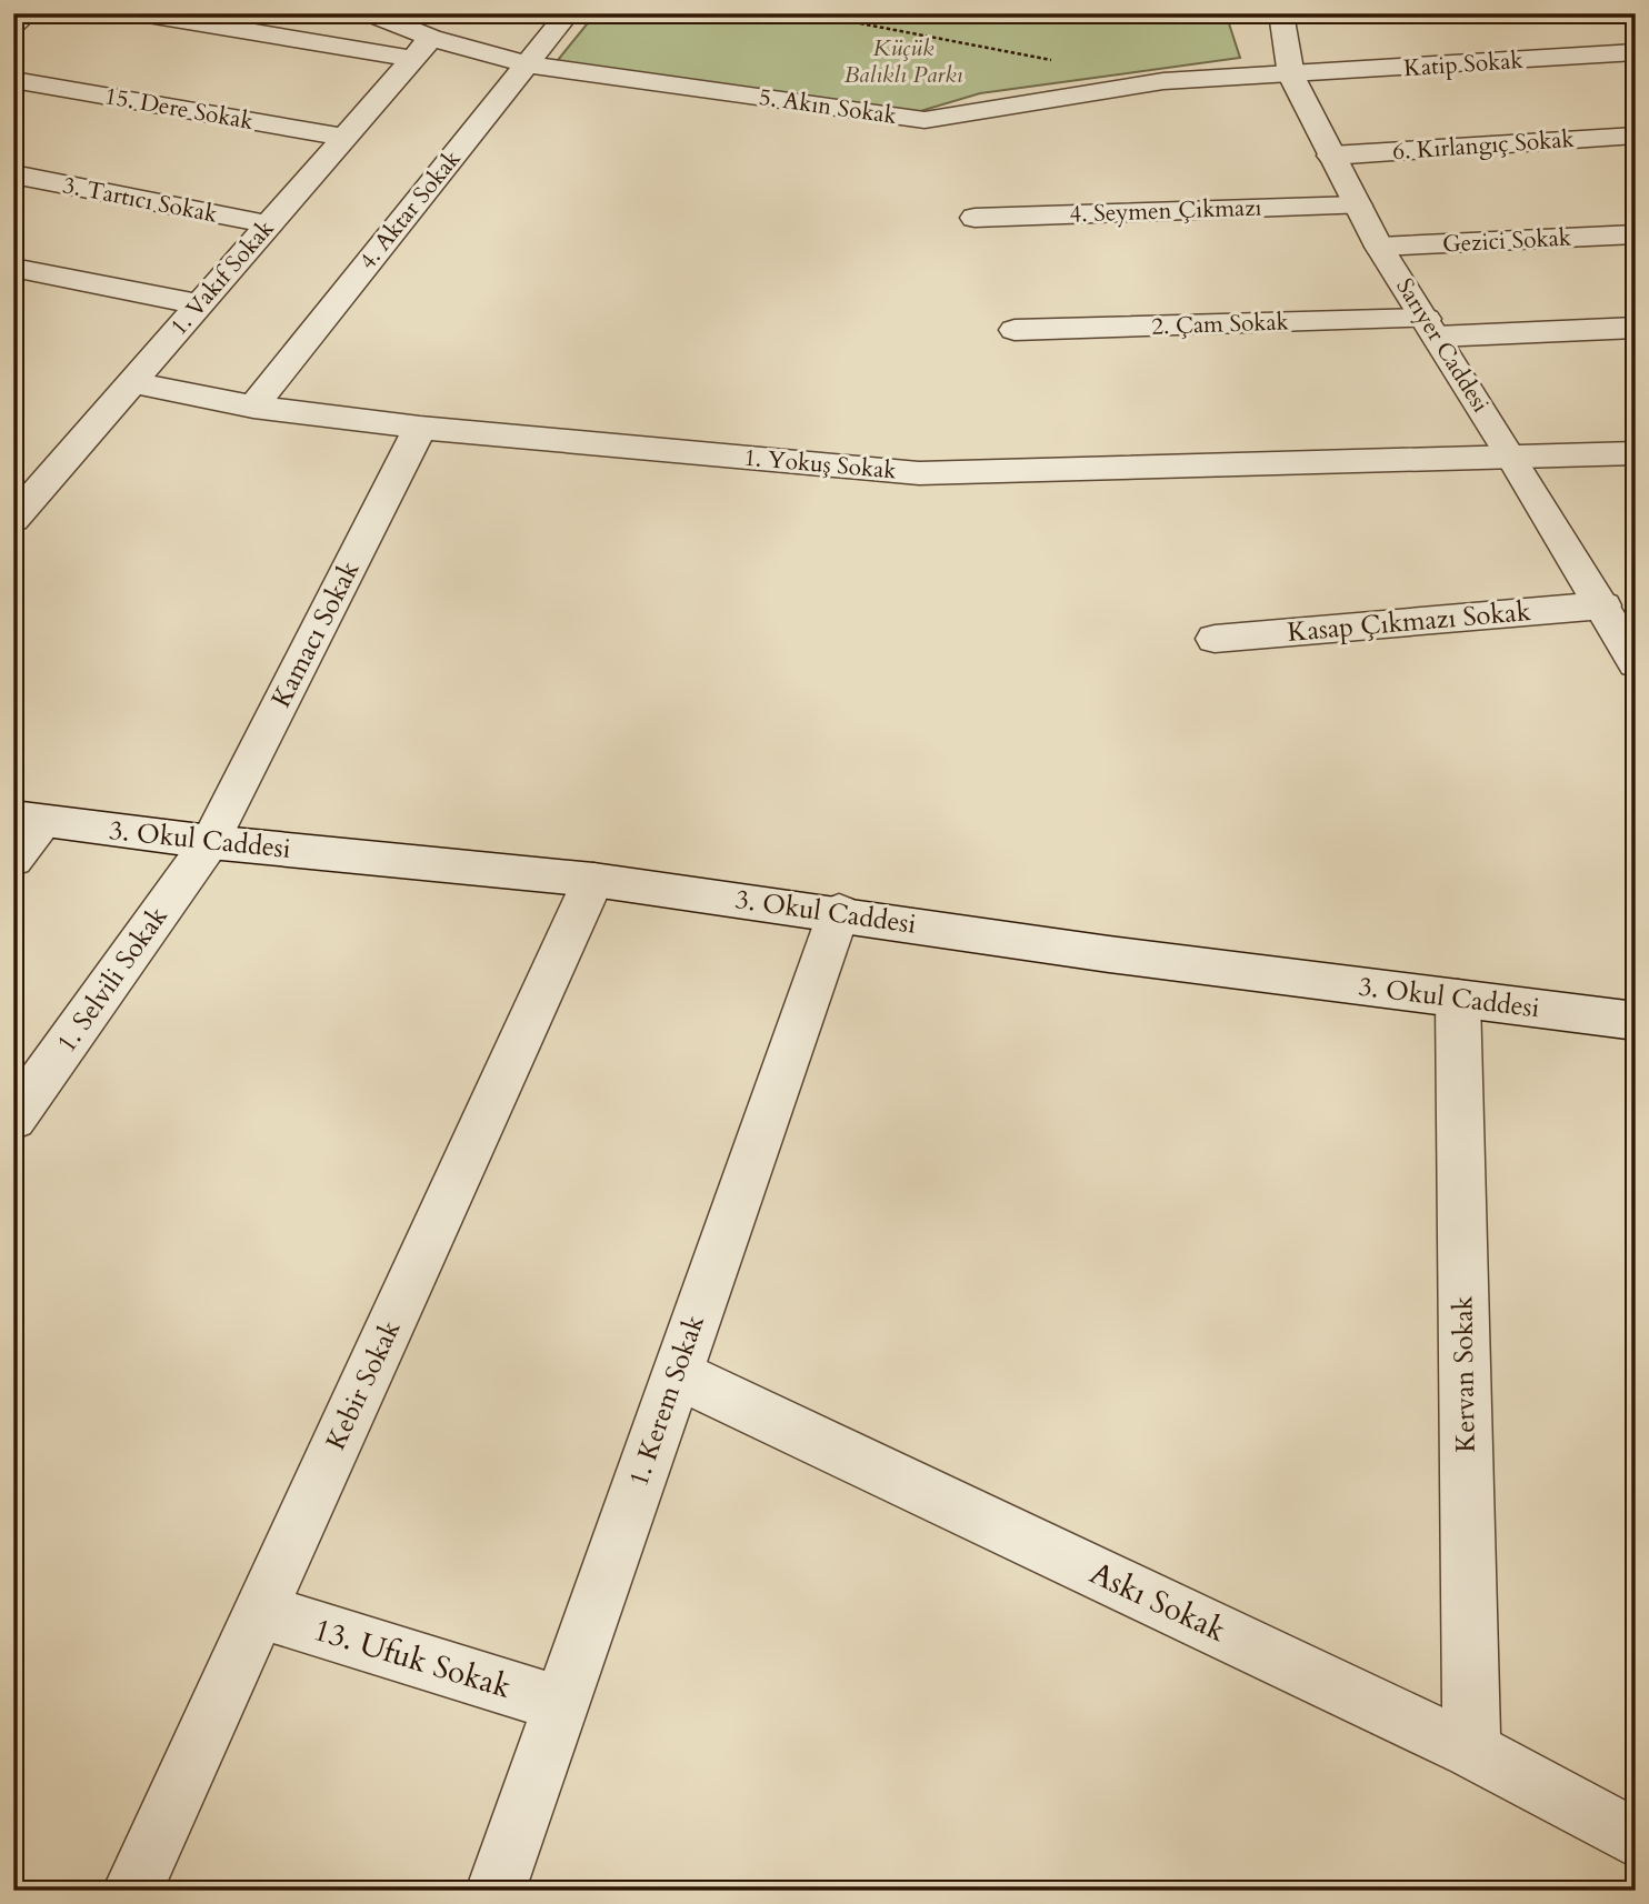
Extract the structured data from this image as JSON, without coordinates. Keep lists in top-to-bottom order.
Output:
{
  "streets": {
    "street": [
      "Katip Sokak",
      "5. Akın Sokak",
      "15. Dere Sokak",
      "6. Kırlangıç Sokak",
      "3. Tartıcı Sokak",
      "4. Aktar Sokak",
      "4. Seymen Çıkmazı",
      "Gezici Sokak",
      "1. Vakıf Sokak",
      "2. Çam Sokak",
      "Sarıyer Caddesi",
      "1. Yokuş Sokak",
      "Kasap Çıkmazı Sokak",
      "Kamacı Sokak",
      "3. Okul Caddesi",
      "1. Selvili Sokak",
      "Kervan Sokak",
      "Kebir Sokak",
      "1. Kerem Sokak",
      "Askı Sokak",
      "13. Ufuk Sokak"
    ]
  },
  "crossings": [
    ["Katip Sokak", "5. Akın Sokak"],
    ["Katip Sokak", "Sarıyer Caddesi"],
    ["5. Akın Sokak", "4. Aktar Sokak"],
    ["5. Akın Sokak", "1. Vakıf Sokak"],
    ["5. Akın Sokak", "Sarıyer Caddesi"],
    ["15. Dere Sokak", "1. Vakıf Sokak"],
    ["6. Kırlangıç Sokak", "Sarıyer Caddesi"],
    ["3. Tartıcı Sokak", "1. Vakıf Sokak"],
    ["4. Aktar Sokak", "1. Yokuş Sokak"],
    ["4. Seymen Çıkmazı", "Sarıyer Caddesi"],
    ["Gezici Sokak", "Sarıyer Caddesi"],
    ["1. Vakıf Sokak", "1. Yokuş Sokak"],
    ["2. Çam Sokak", "Sarıyer Caddesi"],
    ["Sarıyer Caddesi", "1. Yokuş Sokak"],
    ["Sarıyer Caddesi", "Kasap Çıkmazı Sokak"],
    ["1. Yokuş Sokak", "Kamacı Sokak"],
    ["Kamacı Sokak", "3. Okul Caddesi"],
    ["Kamacı Sokak", "1. Selvili Sokak"],
    ["3. Okul Caddesi", "1. Selvili Sokak"],
    ["3. Okul Caddesi", "Kervan Sokak"],
    ["3. Okul Caddesi", "Kebir Sokak"],
    ["3. Okul Caddesi", "1. Kerem Sokak"],
    ["Kervan Sokak", "Askı Sokak"],
    ["Kebir Sokak", "13. Ufuk Sokak"],
    ["1. Kerem Sokak", "Askı Sokak"],
    ["1. Kerem Sokak", "13. Ufuk Sokak"]
  ],
  "parks": ["Küçük Balıklı Parkı"]
}
